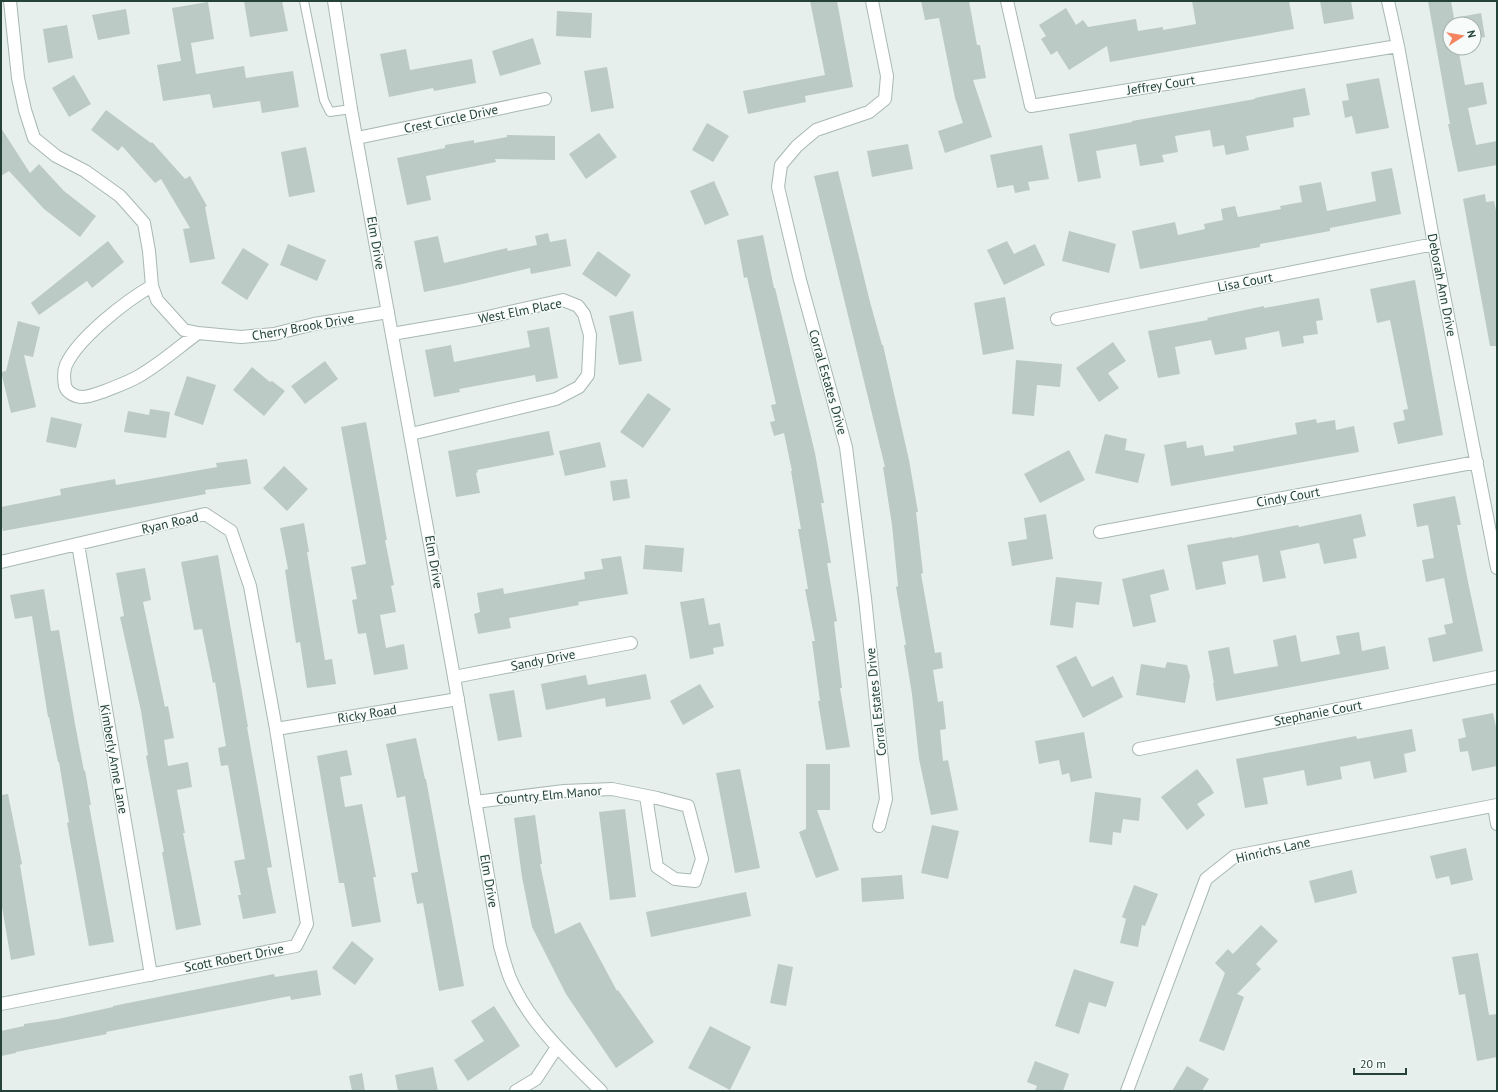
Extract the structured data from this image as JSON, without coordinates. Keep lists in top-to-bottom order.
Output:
{
  "streets": {
    "street": [
      "Jeffrey Court",
      "Crest Circle Drive",
      "Elm Drive",
      "Lisa Court",
      "Deborah Ann Drive",
      "West Elm Place",
      "Cherry Brook Drive",
      "Corral Estates Drive",
      "Cindy Court",
      "Ryan Road",
      "Sandy Drive",
      "Stephanie Court",
      "Ricky Road",
      "Kimberly Anne Lane",
      "Country Elm Manor",
      "Hinrichs Lane",
      "Scott Robert Drive"
    ]
  },
  "crossings": [
    ["Jeffrey Court", "Deborah Ann Drive"],
    ["Crest Circle Drive", "Elm Drive"],
    ["Elm Drive", "West Elm Place"],
    ["Elm Drive", "Cherry Brook Drive"],
    ["Elm Drive", "Sandy Drive"],
    ["Elm Drive", "Ricky Road"],
    ["Elm Drive", "Country Elm Manor"],
    ["Lisa Court", "Deborah Ann Drive"],
    ["Deborah Ann Drive", "Cindy Court"],
    ["Ryan Road", "Ricky Road"],
    ["Ryan Road", "Kimberly Anne Lane"],
    ["Ryan Road", "Scott Robert Drive"],
    ["Ricky Road", "Scott Robert Drive"],
    ["Kimberly Anne Lane", "Scott Robert Drive"]
  ],
  "scale_bar": "20 m",
  "north": "right"
}
